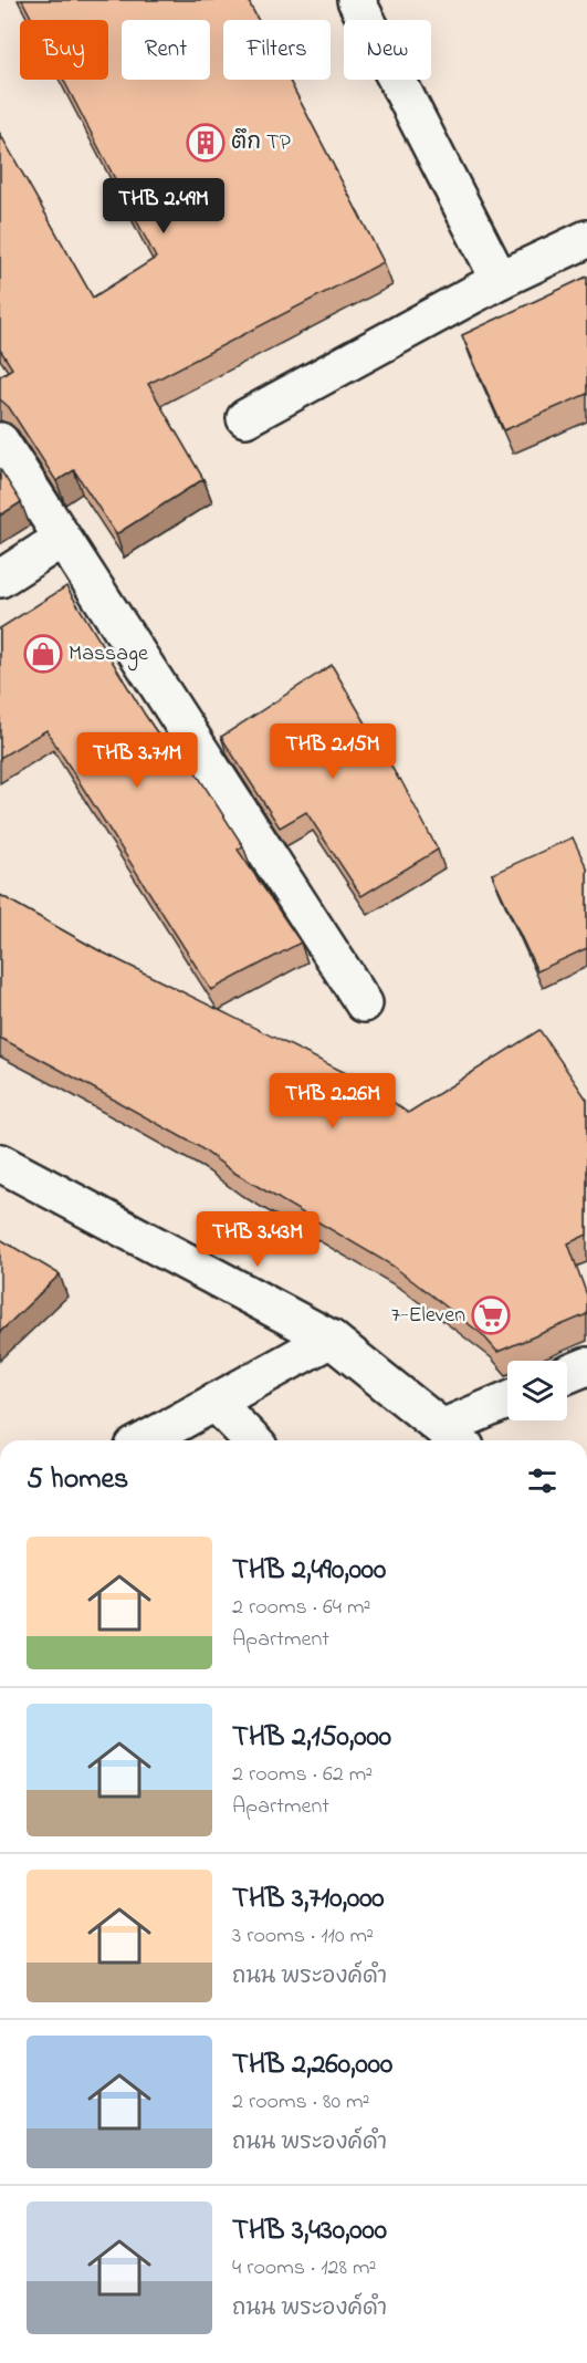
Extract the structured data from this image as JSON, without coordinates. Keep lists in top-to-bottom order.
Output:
{
  "places": {
    "building": ["ตึก TP"],
    "shop": ["Massage"],
    "supermarket": ["7-Eleven"]
  },
  "page": {
    "chip": [
      "Buy",
      "Rent",
      "Filters",
      "New"
    ],
    "price": [
      "THB 2.49M",
      "THB 2.15M",
      "THB 3.71M",
      "THB 2.26M",
      "THB 3.43M"
    ],
    "heading": "5 homes",
    "list": [
      {
        "name": "THB 2,490,000",
        "note": "2 rooms · 64 m² · Apartment"
      },
      {
        "name": "THB 2,150,000",
        "note": "2 rooms · 62 m² · Apartment"
      },
      {
        "name": "THB 3,710,000",
        "note": "3 rooms · 110 m² · ถนน พระองค์ดำ"
      },
      {
        "name": "THB 2,260,000",
        "note": "2 rooms · 80 m² · ถนน พระองค์ดำ"
      },
      {
        "name": "THB 3,430,000",
        "note": "4 rooms · 128 m² · ถนน พระองค์ดำ"
      }
    ]
  }
}
